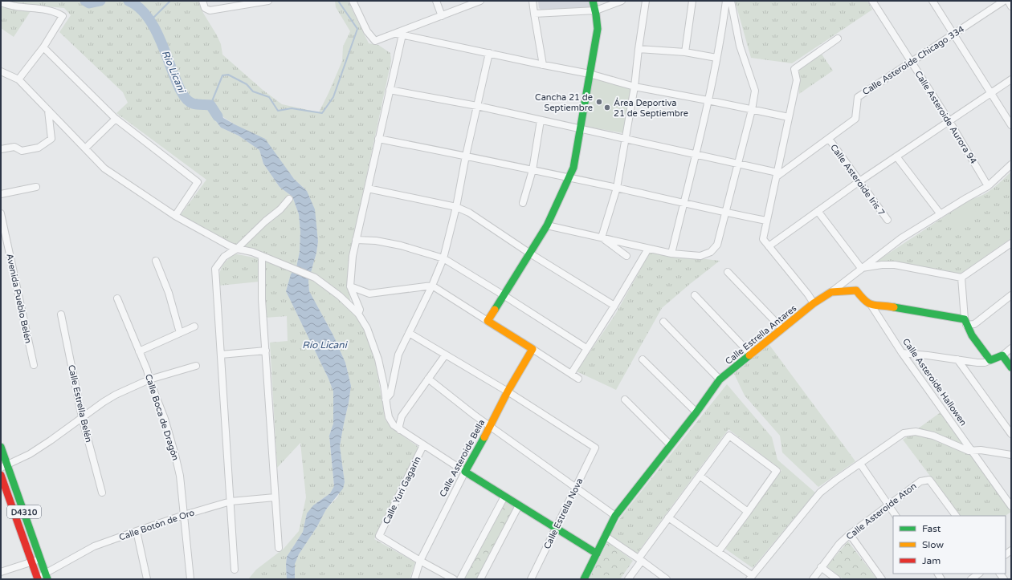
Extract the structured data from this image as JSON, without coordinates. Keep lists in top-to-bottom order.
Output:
{
  "streets": {
    "street": [
      "Calle Asteroide Chicago 334",
      "Calle Asteroide Aurora 94",
      "Calle Asteroide Iris 7",
      "Avenida Pueblo Belén",
      "Calle Estrella Antares",
      "Calle Asteroide Hallowen",
      "Calle Estrella Belén",
      "Calle Boca de Dragón",
      "Calle Asteroide Bella",
      "Calle Yuri Gagarin",
      "Calle Asteroide Aton",
      "D4310",
      "Calle Estrella Nova",
      "Calle Botón de Oro"
    ]
  },
  "crossings": [
    ["Calle Asteroide Chicago 334", "Calle Asteroide Aurora 94"],
    ["Calle Asteroide Chicago 334", "Calle Asteroide Iris 7"],
    ["Calle Asteroide Aurora 94", "Calle Estrella Antares"],
    ["Calle Estrella Antares", "Calle Asteroide Hallowen"],
    ["Calle Boca de Dragón", "Calle Botón de Oro"],
    ["Calle Asteroide Bella", "Calle Yuri Gagarin"],
    ["Calle Asteroide Bella", "Calle Estrella Nova"],
    ["D4310", "Calle Botón de Oro"]
  ],
  "water": ["Río Licani"],
  "places": ["Cancha 21 de Septiembre", "Área Deportiva 21 de Septiembre"],
  "legend": ["Fast", "Slow", "Jam"]
}
